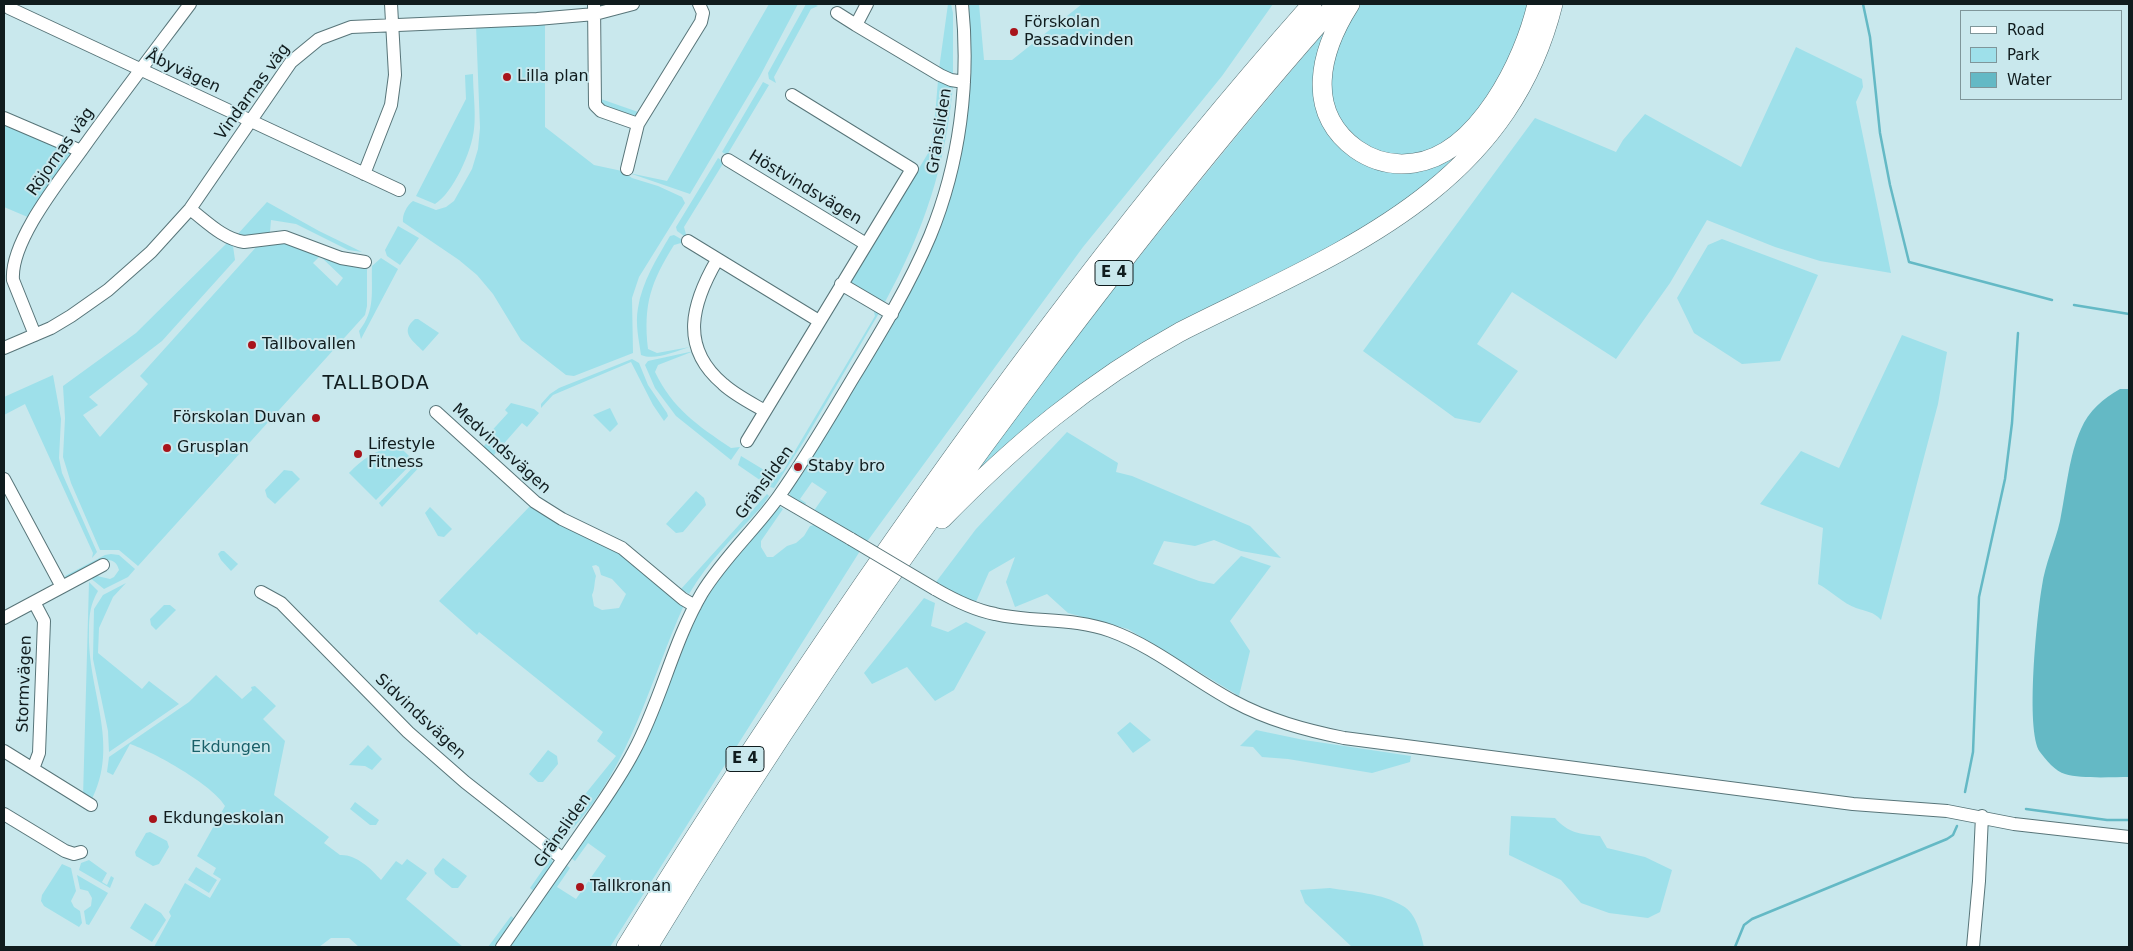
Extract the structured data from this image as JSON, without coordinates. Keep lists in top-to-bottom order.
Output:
{
  "streets": {
    "highway": ["E 4"],
    "street": [
      "Åbyvägen",
      "Vindarnas väg",
      "Gränsliden",
      "Röjornas väg",
      "Höstvindsvägen",
      "Medvindsvägen",
      "Stormvägen",
      "Sidvindsvägen"
    ]
  },
  "crossings": [
    ["Åbyvägen", "Vindarnas väg"],
    ["Åbyvägen", "Röjornas väg"],
    ["Vindarnas väg", "Röjornas väg"],
    ["Gränsliden", "Medvindsvägen"],
    ["Gränsliden", "Sidvindsvägen"]
  ],
  "districts": ["TALLBODA"],
  "parks": ["Ekdungen"],
  "places": [
    "Förskolan Passadvinden",
    "Lilla plan",
    "Tallbovallen",
    "Förskolan Duvan",
    "Grusplan",
    "Lifestyle Fitness",
    "Staby bro",
    "Ekdungeskolan",
    "Tallkronan"
  ],
  "legend": ["Road", "Park", "Water"]
}
